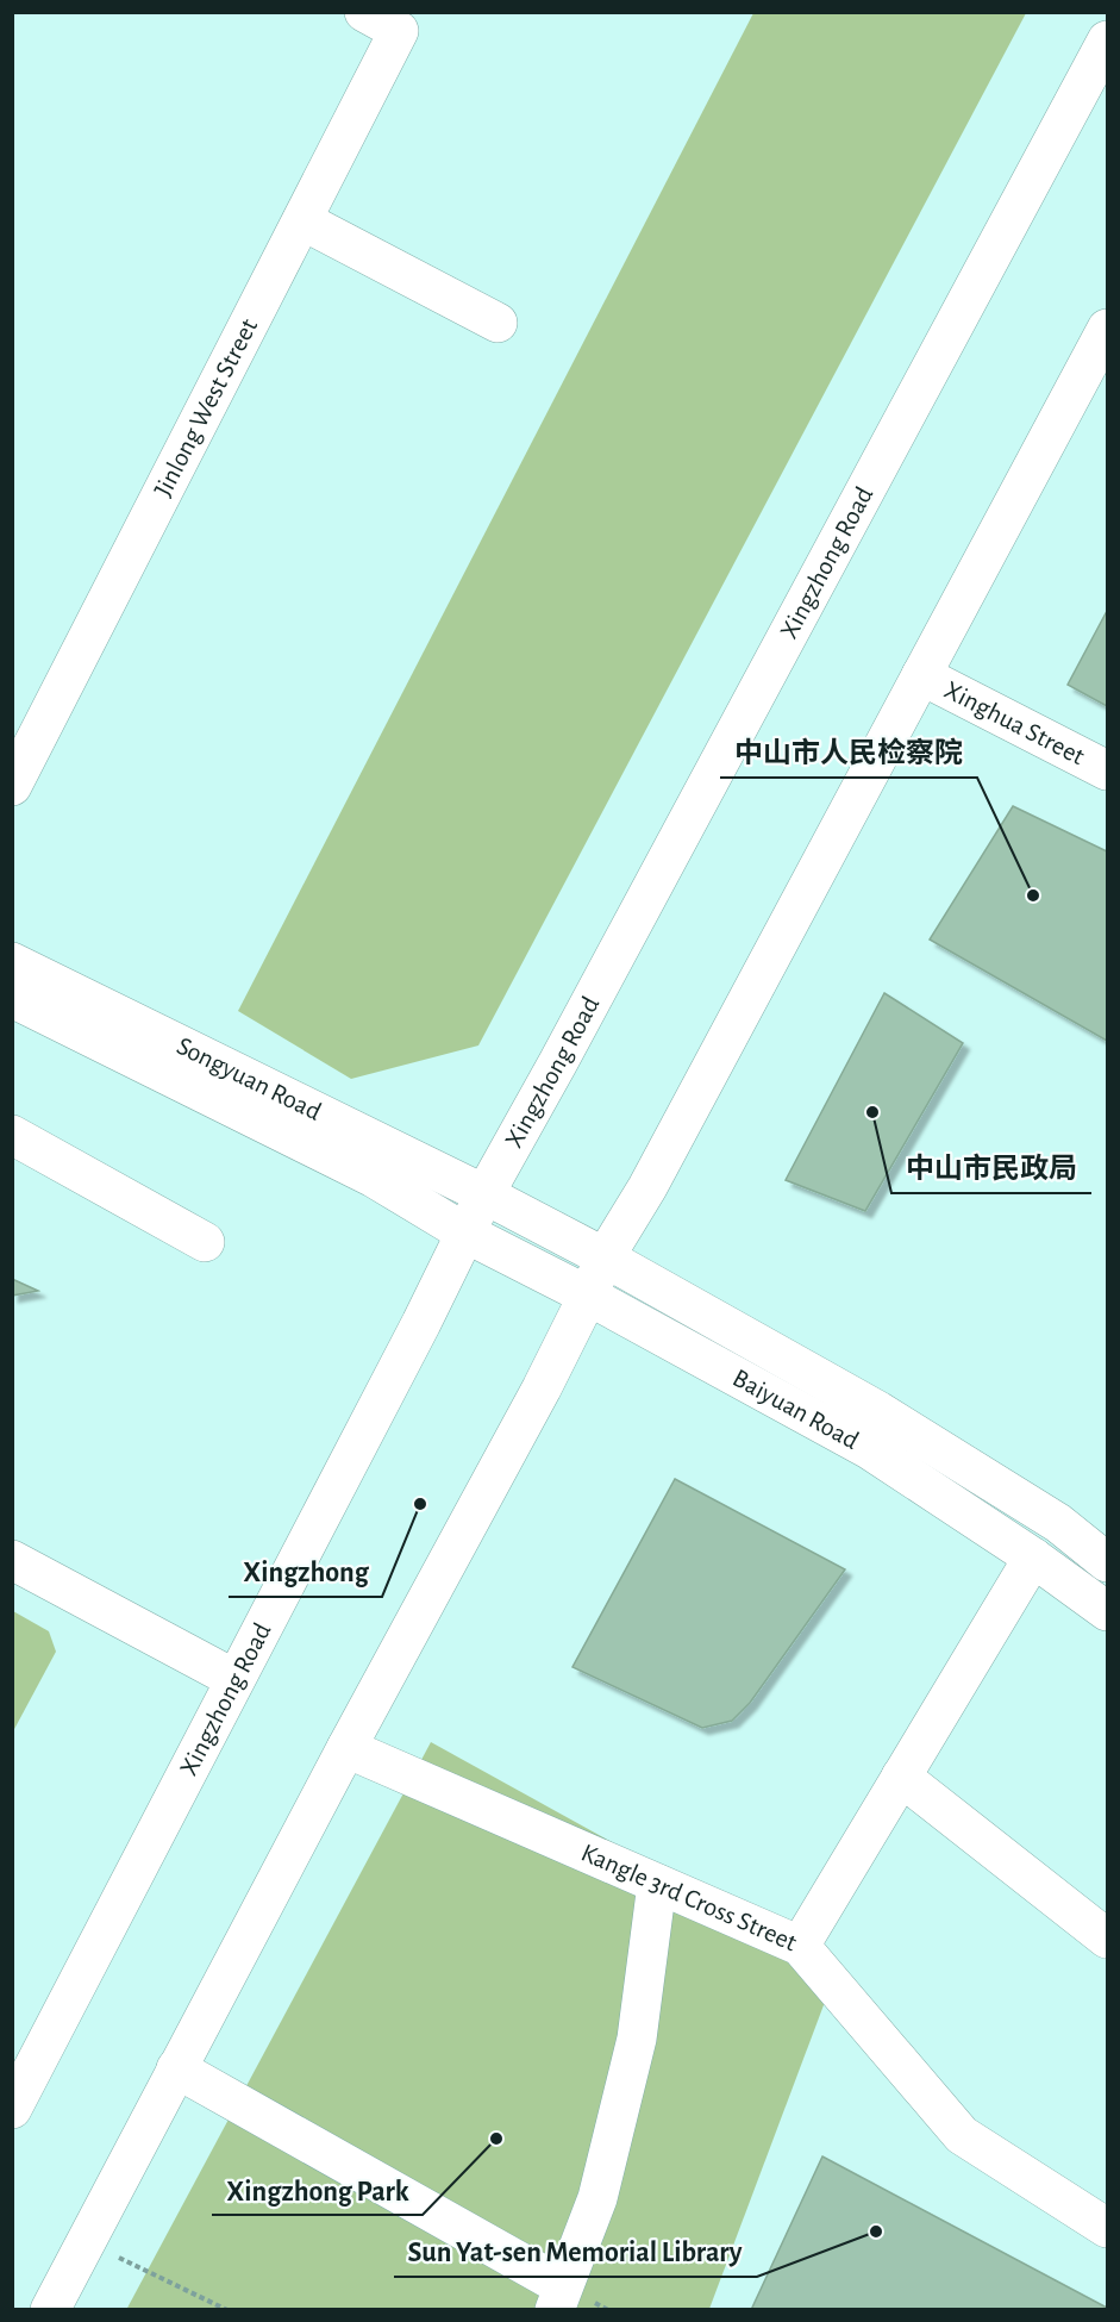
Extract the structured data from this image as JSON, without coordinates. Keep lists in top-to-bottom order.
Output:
{
  "streets": {
    "street": [
      "Jinlong West Street",
      "Xingzhong Road",
      "Xinghua Street",
      "Songyuan Road",
      "Baiyuan Road",
      "Kangle 3rd Cross Street"
    ]
  },
  "crossings": [
    ["Xingzhong Road", "Songyuan Road"],
    ["Xingzhong Road", "Baiyuan Road"],
    ["Songyuan Road", "Baiyuan Road"]
  ],
  "places": [
    "中山市人民检察院",
    "中山市民政局",
    "Xingzhong",
    "Xingzhong Park",
    "Sun Yat-sen Memorial Library"
  ]
}
